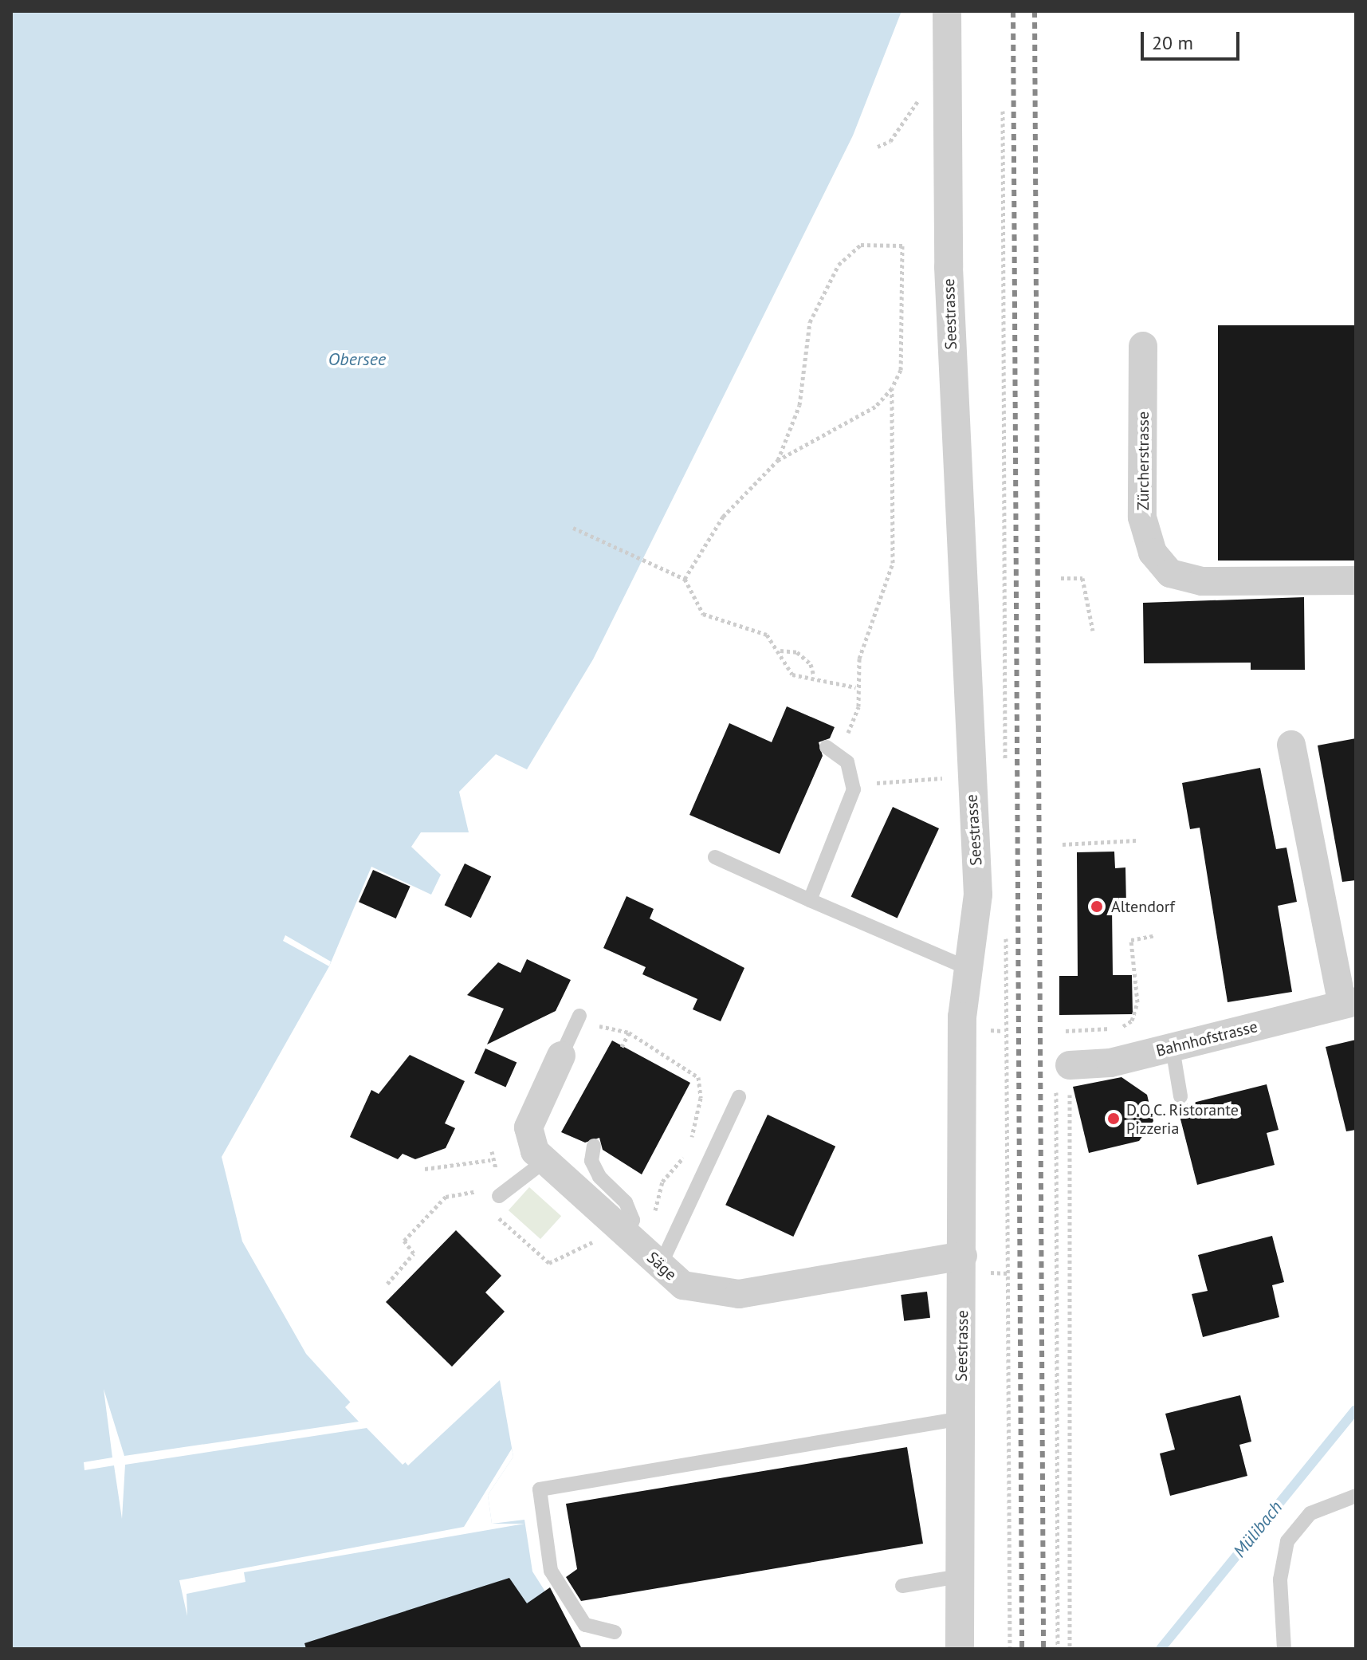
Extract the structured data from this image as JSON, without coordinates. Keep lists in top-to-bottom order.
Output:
{
  "streets": {
    "street": [
      "Seestrasse",
      "Zürcherstrasse",
      "Bahnhofstrasse",
      "Säge"
    ]
  },
  "crossings": [
    ["Seestrasse", "Säge"]
  ],
  "water": ["Obersee", "Mülibach"],
  "places": ["Altendorf", "D.O.C. Ristorante Pizzeria"],
  "scale_bar": "20 m"
}
